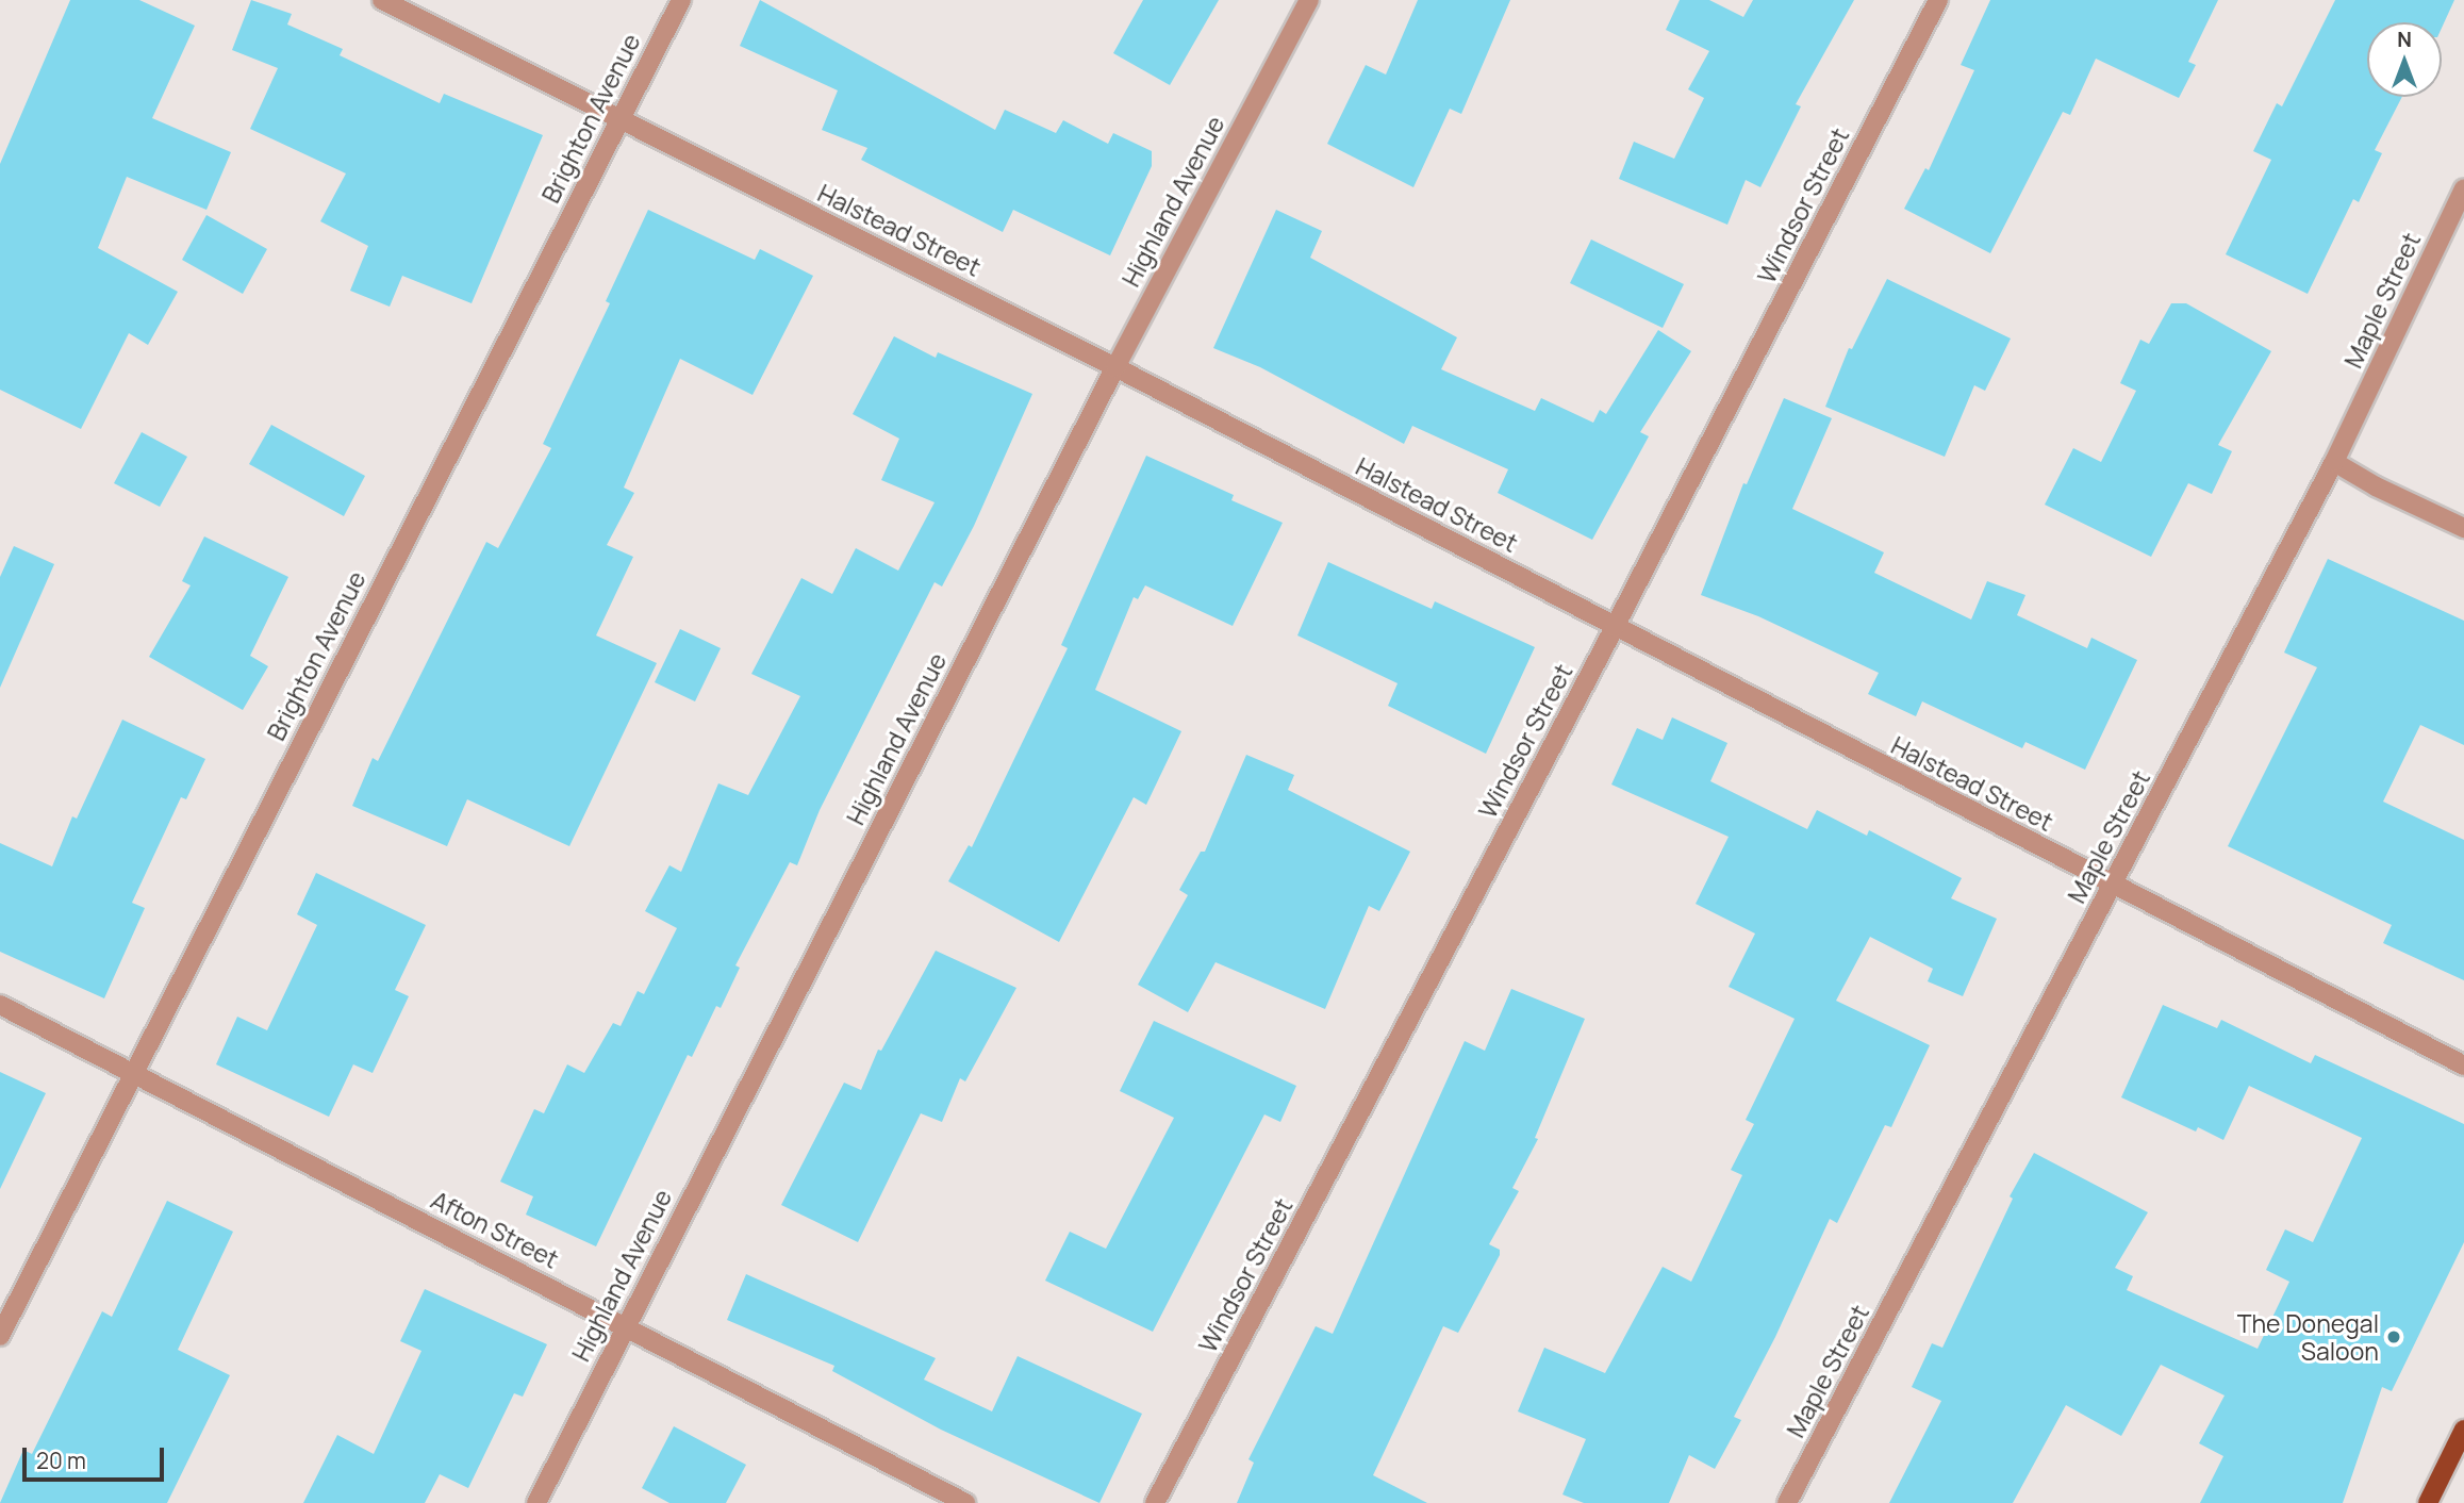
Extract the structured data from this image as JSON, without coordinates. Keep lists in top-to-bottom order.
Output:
{
  "streets": {
    "street": [
      "Brighton Avenue",
      "Highland Avenue",
      "Windsor Street",
      "Halstead Street",
      "Maple Street",
      "Afton Street"
    ]
  },
  "crossings": [
    ["Brighton Avenue", "Halstead Street"],
    ["Brighton Avenue", "Afton Street"],
    ["Highland Avenue", "Halstead Street"],
    ["Highland Avenue", "Afton Street"],
    ["Windsor Street", "Halstead Street"],
    ["Halstead Street", "Maple Street"]
  ],
  "places": ["The Donegal Saloon"],
  "scale_bar": "20 m",
  "north": "top"
}
